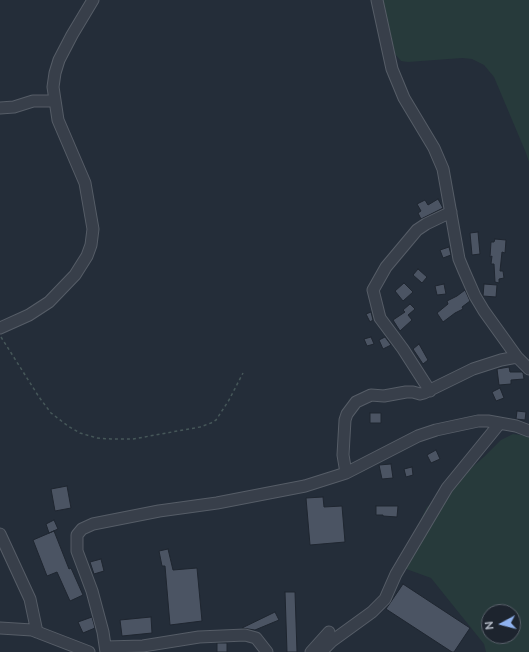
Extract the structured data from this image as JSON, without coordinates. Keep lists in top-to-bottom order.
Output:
{
  "north": "left"
}
